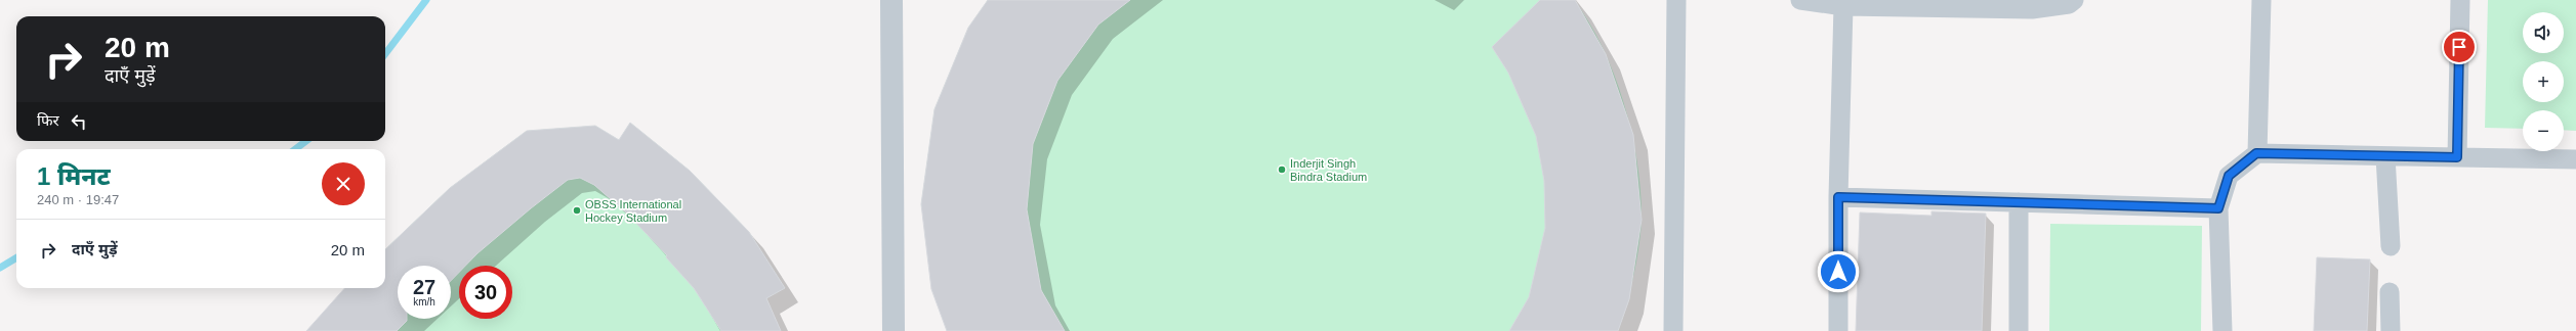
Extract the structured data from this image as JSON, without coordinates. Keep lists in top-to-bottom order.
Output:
{
  "places": ["Inderjit Singh Bindra Stadium", "OBSS International Hockey Stadium"],
  "page": {
    "map_buttons": ["+", "−"],
    "turn": ["20 m", "दाएँ मुड़ें"],
    "then": "फिर",
    "heading": ["1 मिनट", "240 m · 19:47"],
    "list": [
      {
        "name": "दाएँ मुड़ें",
        "value": "20 m"
      }
    ],
    "speed": "27 km/h",
    "limit": "30"
  }
}
